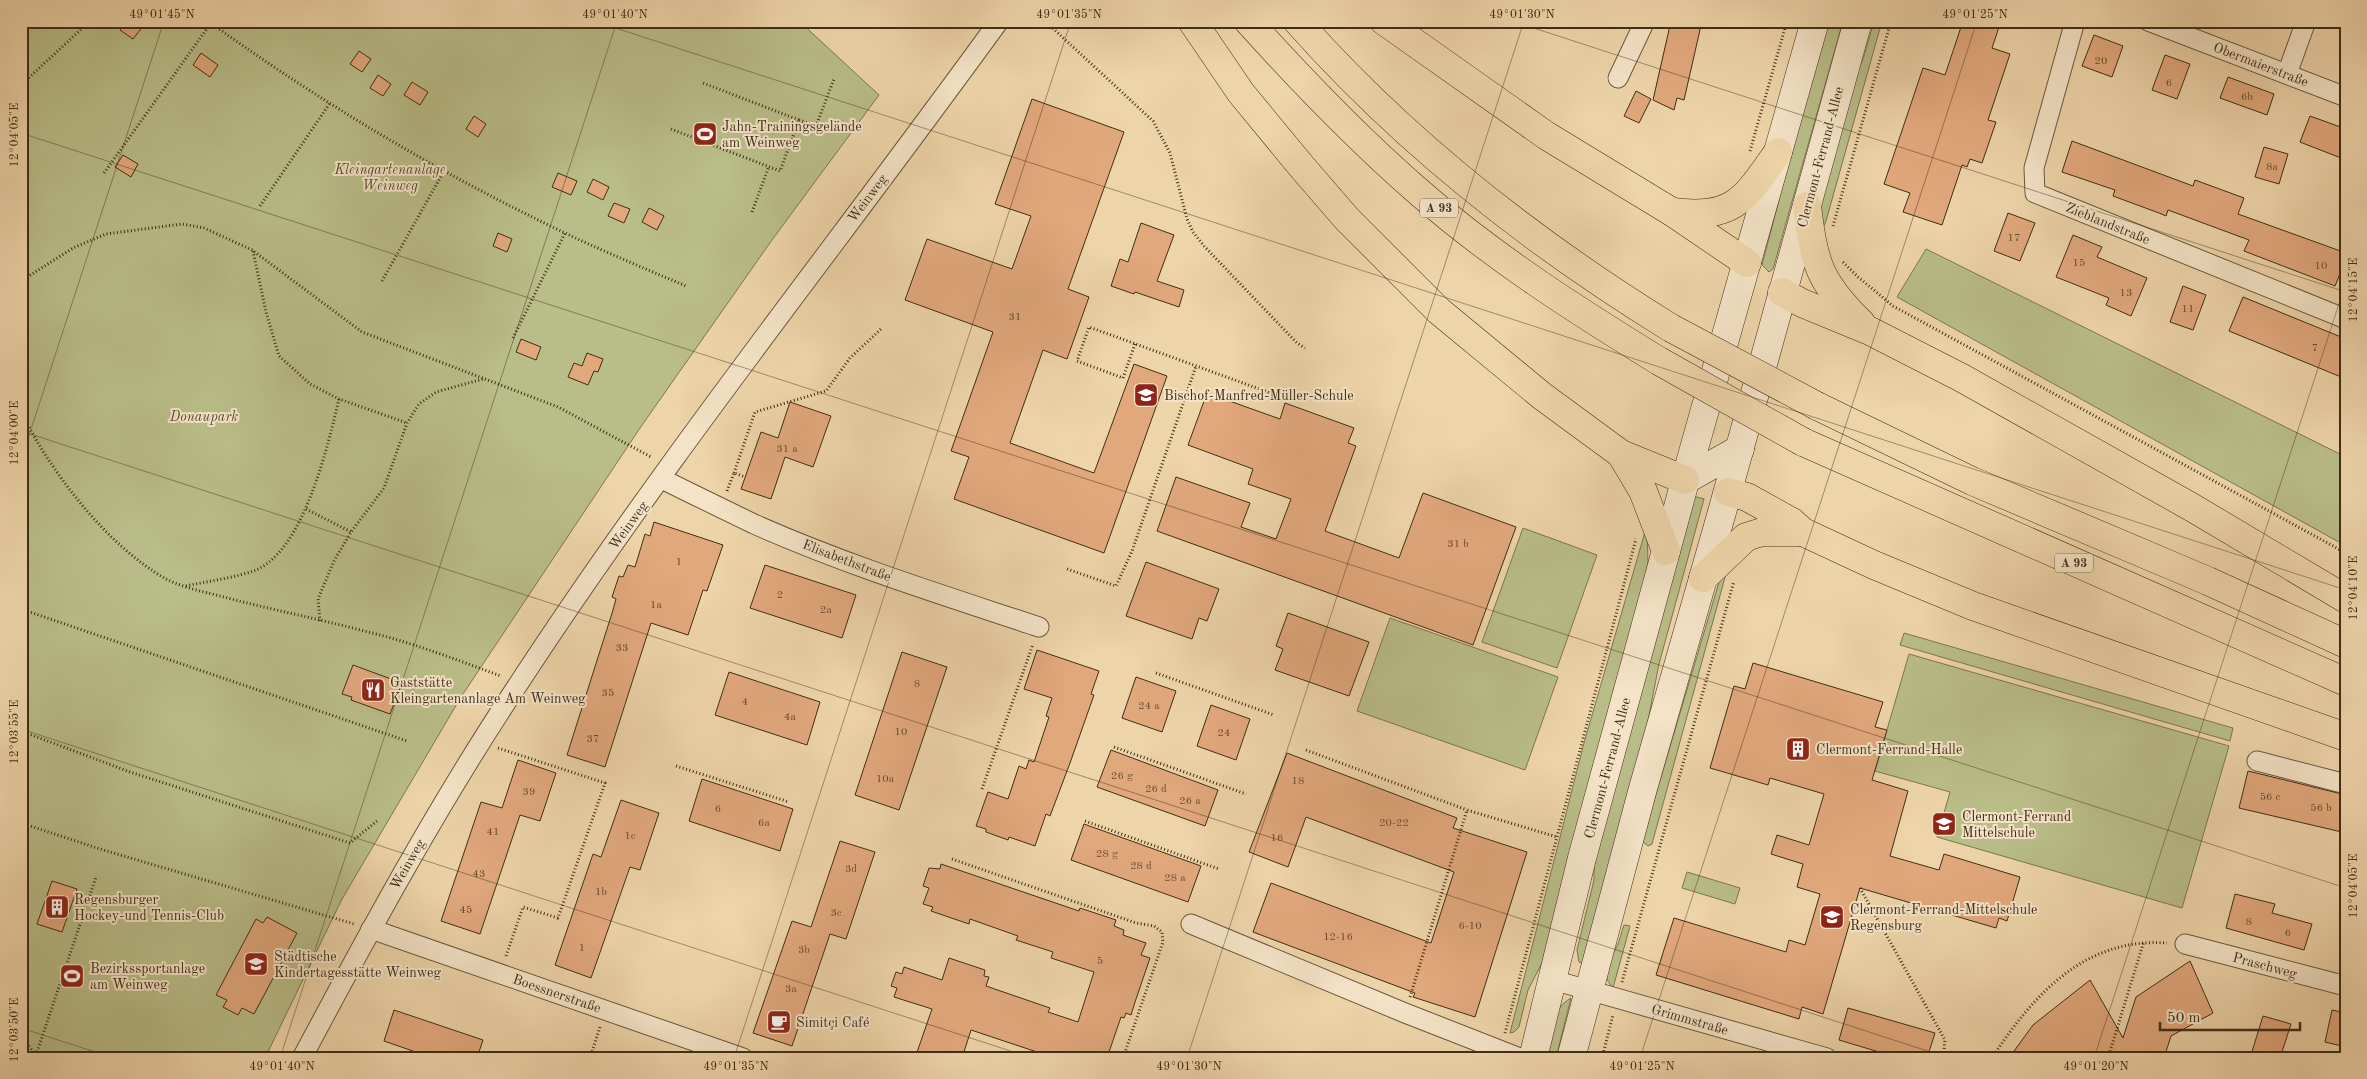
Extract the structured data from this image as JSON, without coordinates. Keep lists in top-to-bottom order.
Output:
{
  "streets": {
    "highway": ["A 93"],
    "street": [
      "Obermaierstraße",
      "Clermont-Ferrand-Allee",
      "Weinweg",
      "Zieblandstraße",
      "Elisabethstraße",
      "Praschweg",
      "Boessnerstraße",
      "Grimmstraße"
    ]
  },
  "crossings": [
    ["Clermont-Ferrand-Allee", "Grimmstraße"],
    ["Weinweg", "Elisabethstraße"],
    ["Weinweg", "Boessnerstraße"]
  ],
  "parks": ["Kleingartenanlage Weinweg", "Donaupark"],
  "places": {
    "sports": ["Jahn-Trainingsgelände am Weinweg", "Bezirkssportanlage am Weinweg"],
    "school or university": [
      "Bischof-Manfred-Müller-Schule",
      "Clermont-Ferrand Mittelschule",
      "Clermont-Ferrand-Mittelschule Regensburg",
      "Städtische Kindertagesstätte Weinweg"
    ],
    "restaurant": ["Gaststätte Kleingartenanlage Am Weinweg"],
    "building": ["Clermont-Ferrand-Halle", "Regensburger Hockey-und Tennis-Club"],
    "cafe": ["Simitçi Café"]
  },
  "house_numbers": [
    "20",
    "6",
    "6b",
    "8a",
    "17",
    "15",
    "10",
    "13",
    "11",
    "31",
    "7",
    "31 a",
    "31 b",
    "1",
    "2",
    "1a",
    "2a",
    "33",
    "8",
    "35",
    "4",
    "24 a",
    "4a",
    "10",
    "24",
    "37",
    "26 g",
    "10a",
    "18",
    "26 d",
    "39",
    "56 c",
    "26 a",
    "56 b",
    "6",
    "6a",
    "20-22",
    "41",
    "1c",
    "16",
    "28 g",
    "28 d",
    "3d",
    "43",
    "28 a",
    "1b",
    "45",
    "3c",
    "8",
    "6-10",
    "6",
    "12-16",
    "1",
    "3b",
    "5",
    "3a"
  ],
  "scale_bar": "50 m",
  "coordinates": [
    "49°01'45\"N",
    "49°01'40\"N",
    "49°01'35\"N",
    "49°01'30\"N",
    "49°01'25\"N",
    "12°04'05\"E",
    "12°04'15\"E",
    "12°04'00\"E",
    "12°04'10\"E",
    "12°03'55\"E",
    "12°03'50\"E",
    "49°01'20\"N"
  ]
}
